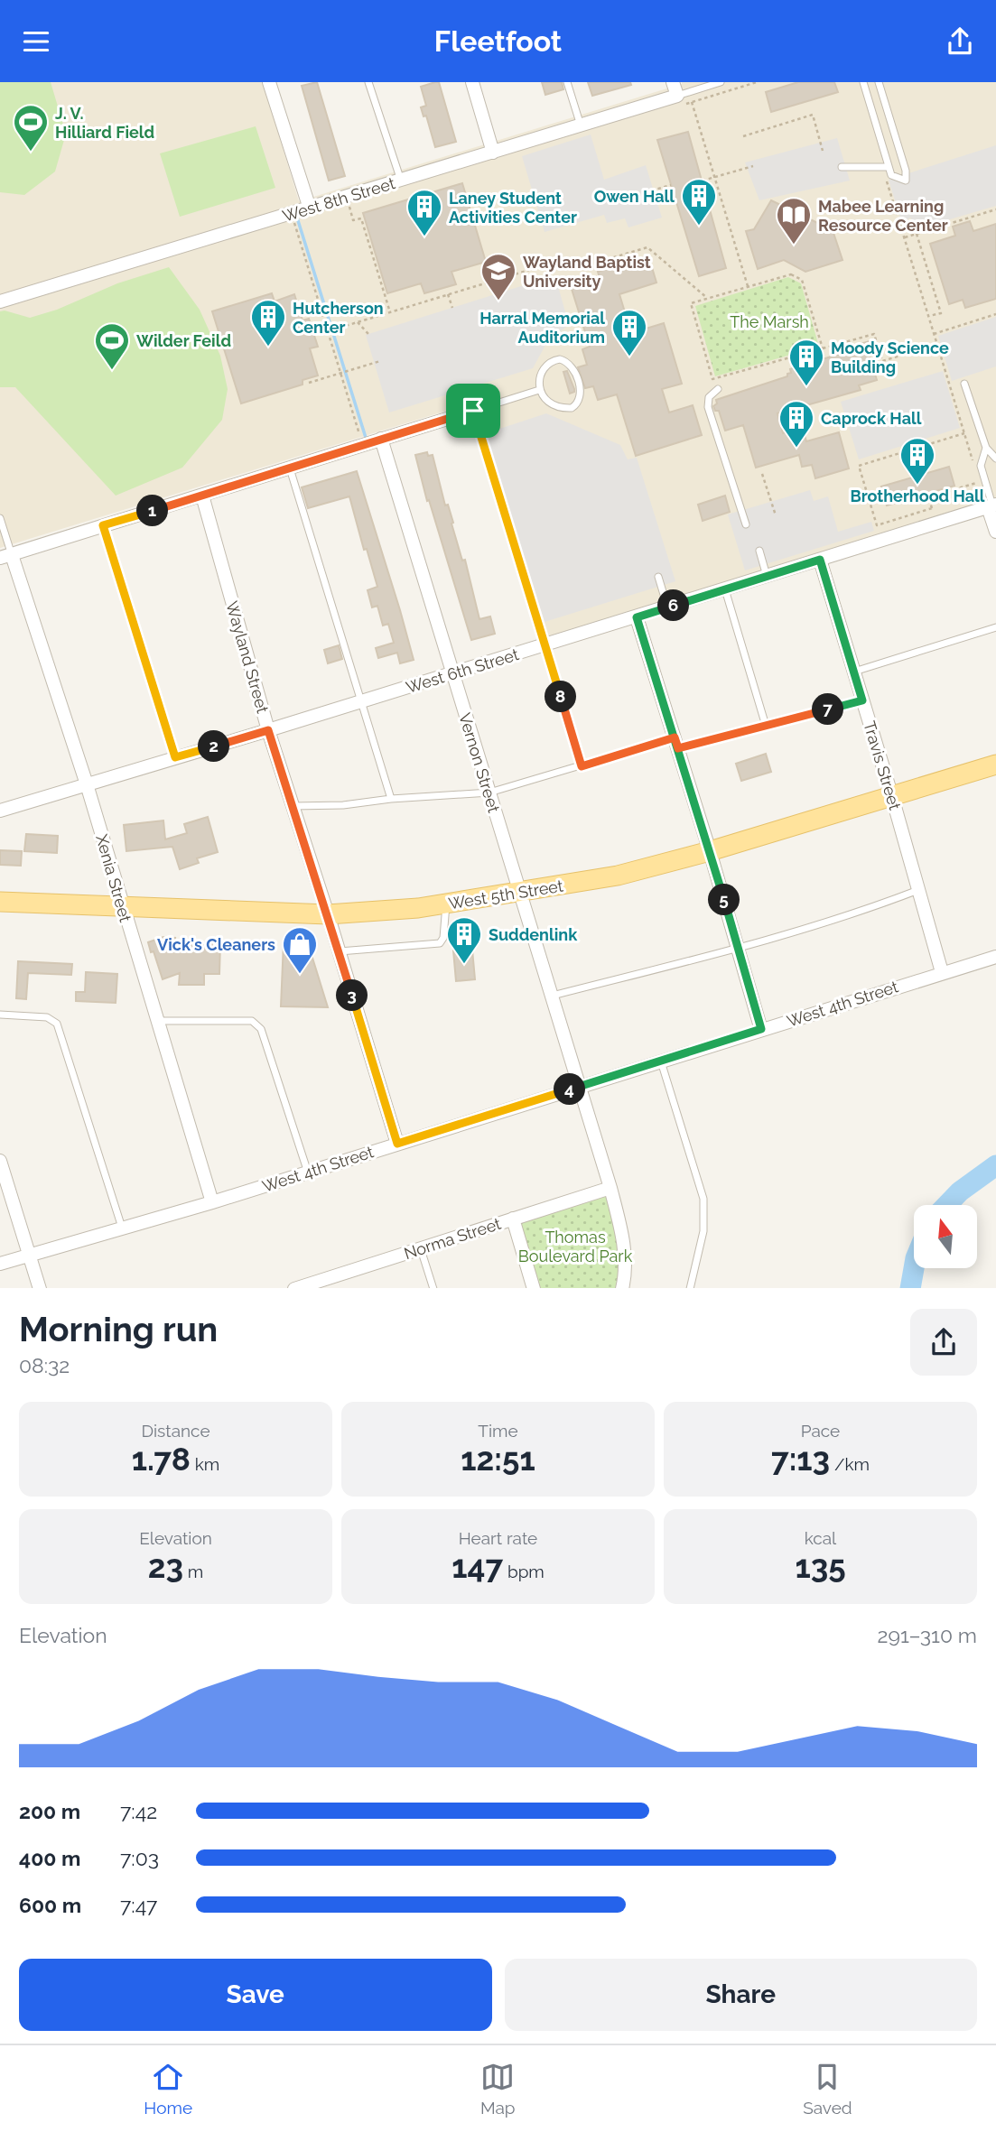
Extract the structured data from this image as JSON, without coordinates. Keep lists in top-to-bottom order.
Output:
{
  "streets": {
    "main road": ["West 5th Street"],
    "street": [
      "West 8th Street",
      "Wayland Street",
      "West 6th Street",
      "Vernon Street",
      "Travis Street",
      "Xenia Street",
      "West 4th Street",
      "Norma Street"
    ]
  },
  "crossings": [
    ["Wayland Street", "West 6th Street"],
    ["Wayland Street", "West 5th Street"],
    ["Wayland Street", "West 4th Street"],
    ["West 6th Street", "Vernon Street"],
    ["West 6th Street", "Travis Street"],
    ["West 6th Street", "Xenia Street"],
    ["Vernon Street", "West 5th Street"],
    ["Vernon Street", "West 4th Street"],
    ["Vernon Street", "Norma Street"],
    ["Travis Street", "West 5th Street"],
    ["Travis Street", "West 4th Street"],
    ["Xenia Street", "West 5th Street"],
    ["Xenia Street", "West 4th Street"]
  ],
  "parks": ["The Marsh", "Thomas Boulevard Park"],
  "places": {
    "sports": ["J. V. Hilliard Field", "Wilder Feild"],
    "building": [
      "Owen Hall",
      "Laney Student Activities Center",
      "Hutcherson Center",
      "Harral Memorial Auditorium",
      "Moody Science Building",
      "Caprock Hall",
      "Brotherhood Hall",
      "Suddenlink"
    ],
    "library": ["Mabee Learning Resource Center"],
    "school or university": ["Wayland Baptist University"],
    "shop": ["Vick's Cleaners"]
  },
  "north": "top",
  "page": {
    "header": "Fleetfoot",
    "pins": [
      "1",
      "6",
      "8",
      "7",
      "2",
      "5",
      "3",
      "4"
    ],
    "heading": ["Morning run", "08:32"],
    "stats": [
      ["Distance", "1.78 km"],
      ["Time", "12:51"],
      ["Pace", "7:13 /km"],
      ["Elevation", "23 m"],
      ["Heart rate", "147 bpm"],
      ["kcal", "135"]
    ],
    "chart": ["Elevation", "291–310 m"],
    "list": [
      {
        "name": "200 m",
        "note": "7:42"
      },
      {
        "name": "400 m",
        "note": "7:03"
      },
      {
        "name": "600 m",
        "note": "7:47"
      }
    ],
    "buttons": ["Save", "Share"],
    "tabs": ["Home", "Map", "Saved"]
  }
}
